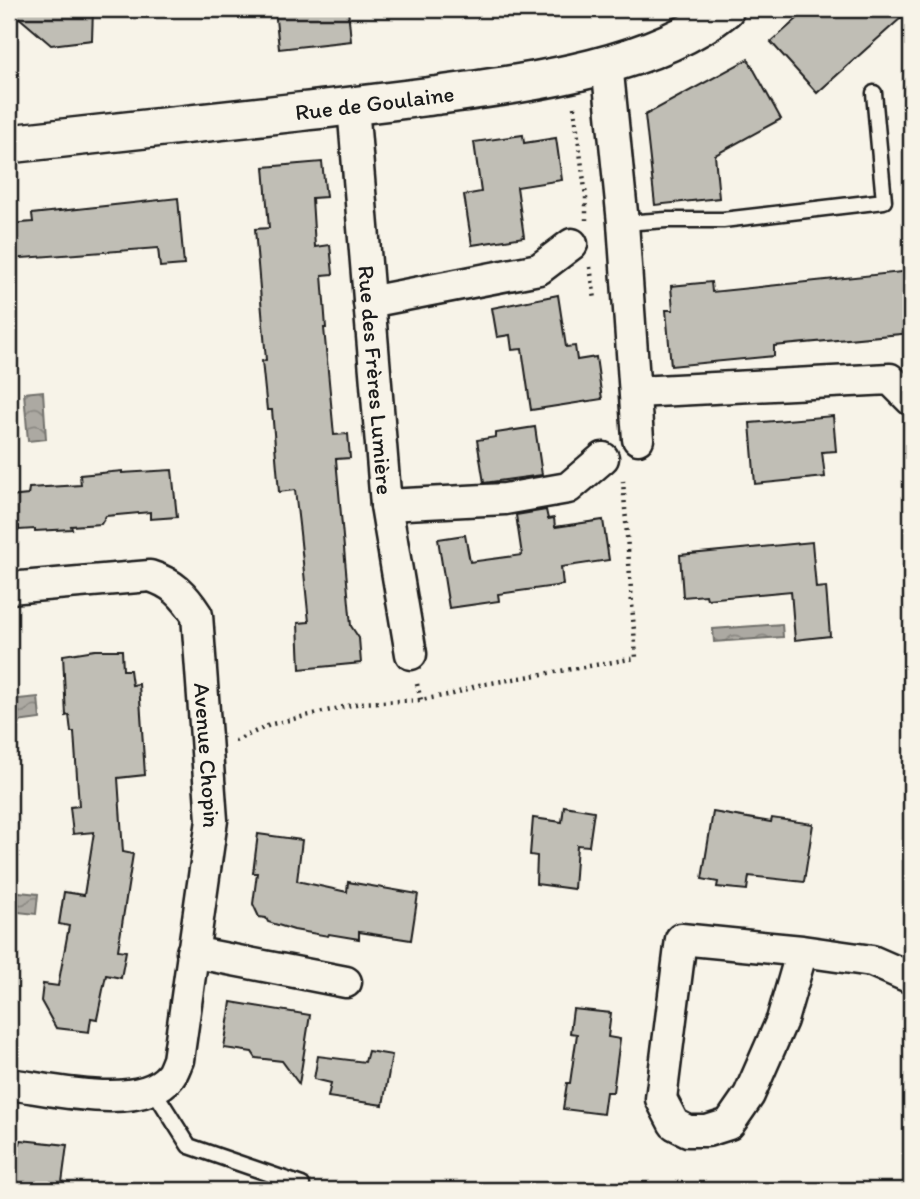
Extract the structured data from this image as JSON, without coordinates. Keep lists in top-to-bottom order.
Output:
{
  "streets": {
    "street": ["Rue de Goulaine", "Rue des Frères Lumière", "Avenue Chopin"]
  },
  "crossings": [
    ["Rue de Goulaine", "Rue des Frères Lumière"]
  ]
}
